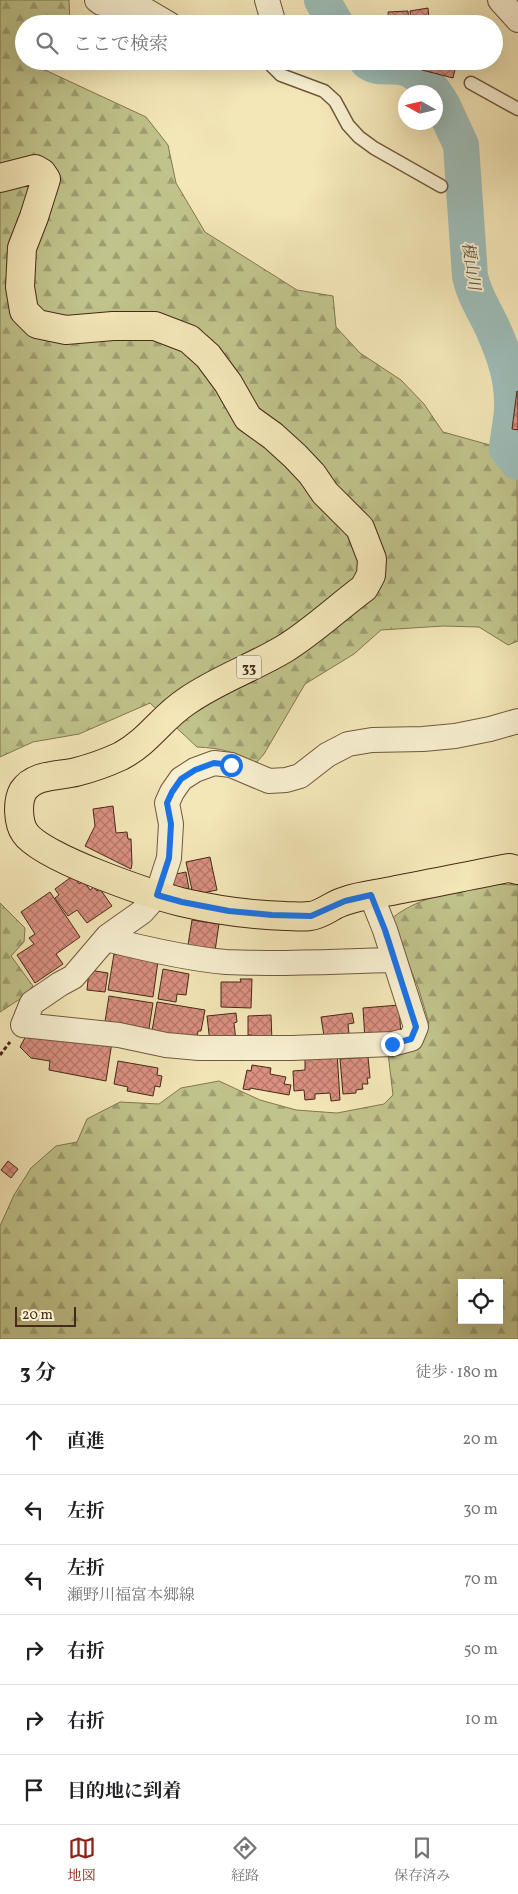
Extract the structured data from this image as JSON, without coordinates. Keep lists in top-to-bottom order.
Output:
{
  "streets": {
    "main road": ["33"]
  },
  "water": ["榎山川"],
  "scale_bar": "20 m",
  "north": "left",
  "page": {
    "search": "ここで検索",
    "scale": "20 m",
    "heading": ["3 分", "徒歩 · 180 m"],
    "list": [
      ["直進", "20 m"],
      ["左折", "30 m"],
      ["左折", "瀬野川福富本郷線", "70 m"],
      ["右折", "50 m"],
      ["右折", "10 m"],
      "目的地に到着"
    ],
    "nav": ["地図", "経路", "保存済み"]
  }
}
